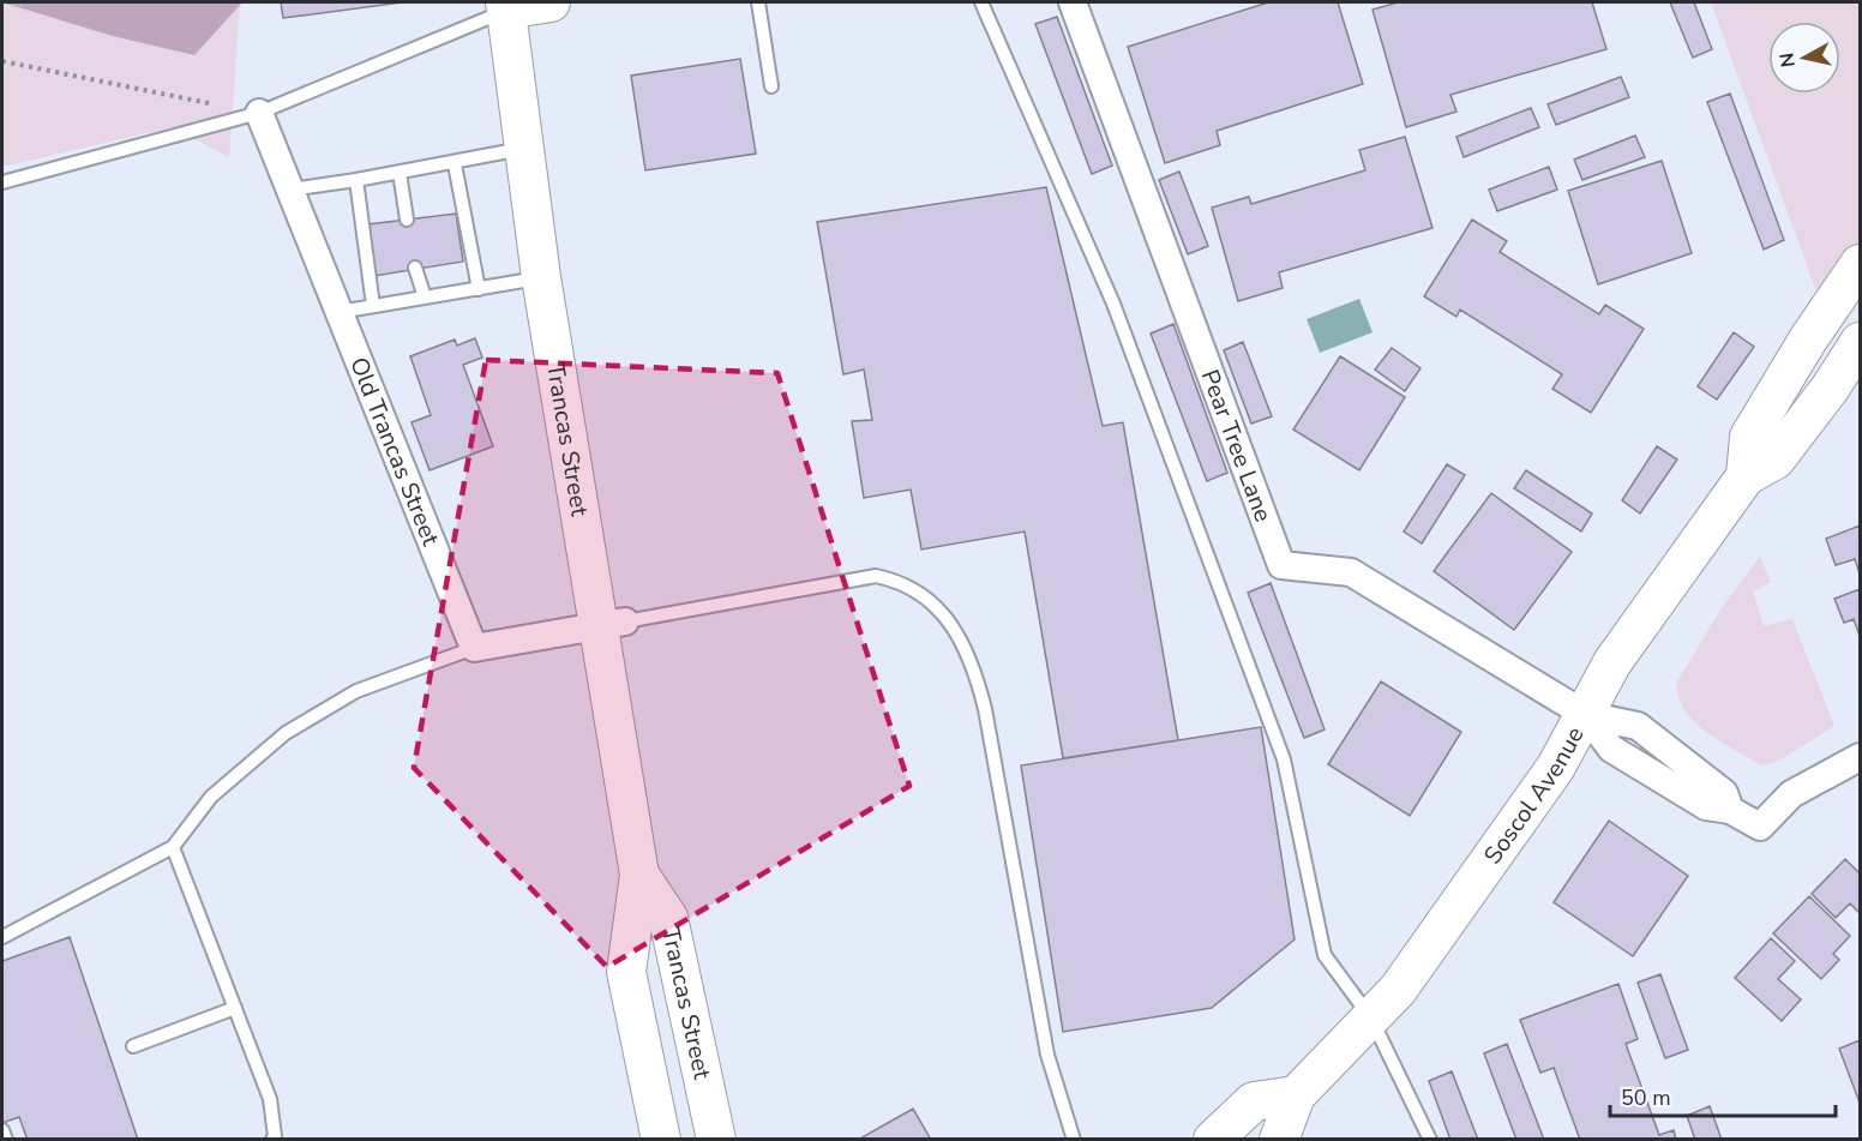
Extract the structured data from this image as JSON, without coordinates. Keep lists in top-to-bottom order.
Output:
{
  "streets": {
    "main road": ["Trancas Street", "Soscol Avenue"],
    "street": ["Pear Tree Lane", "Old Trancas Street"]
  },
  "crossings": [
    ["Pear Tree Lane", "Soscol Avenue"]
  ],
  "scale_bar": "50 m",
  "north": "left"
}
